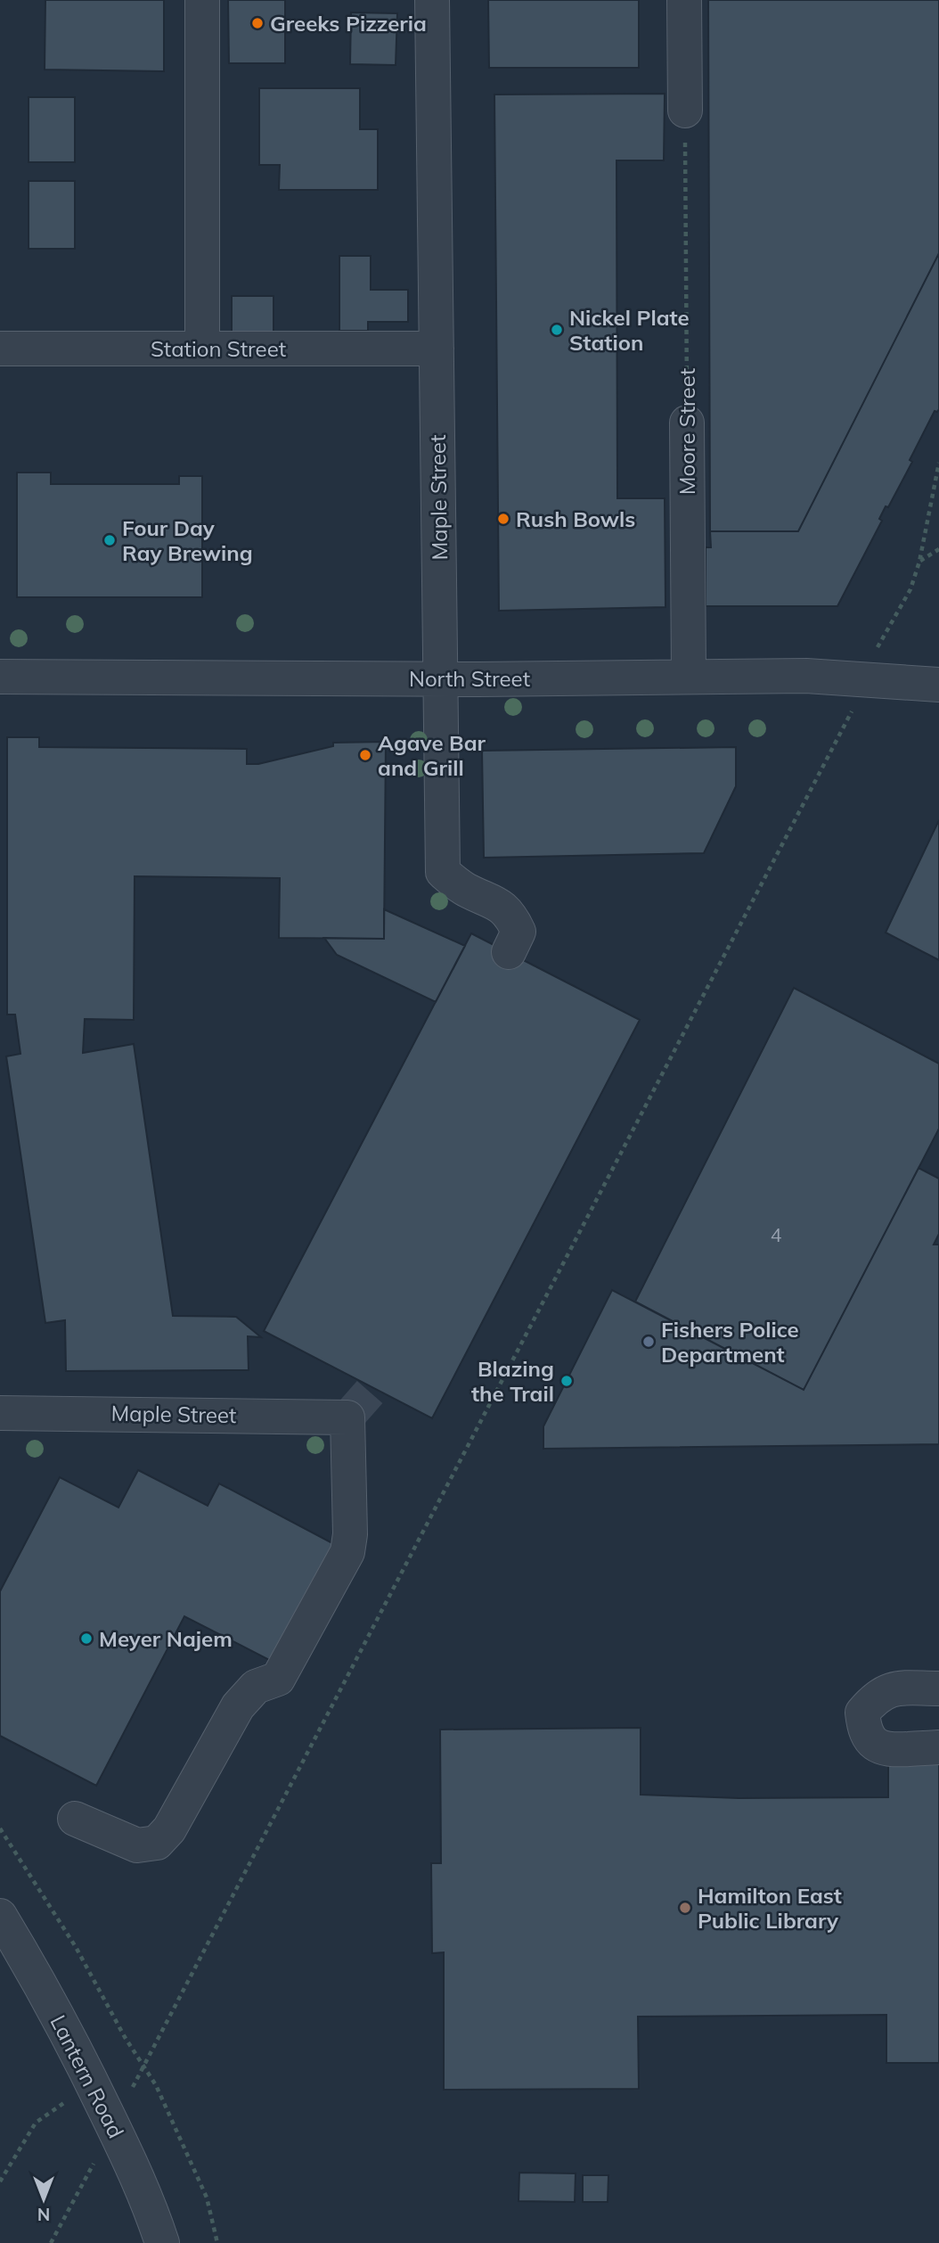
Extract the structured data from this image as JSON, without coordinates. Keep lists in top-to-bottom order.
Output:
{
  "streets": {
    "street": [
      "Station Street",
      "Moore Street",
      "Maple Street",
      "North Street",
      "Lantern Road"
    ]
  },
  "crossings": [
    ["Station Street", "Maple Street"],
    ["Moore Street", "North Street"],
    ["Maple Street", "North Street"]
  ],
  "places": [
    "Greeks Pizzeria",
    "Nickel Plate Station",
    "Rush Bowls",
    "Four Day Ray Brewing",
    "Agave Bar and Grill",
    "Fishers Police Department",
    "Blazing the Trail",
    "Meyer Najem",
    "Hamilton East Public Library"
  ],
  "house_numbers": ["4"],
  "north": "bottom"
}
